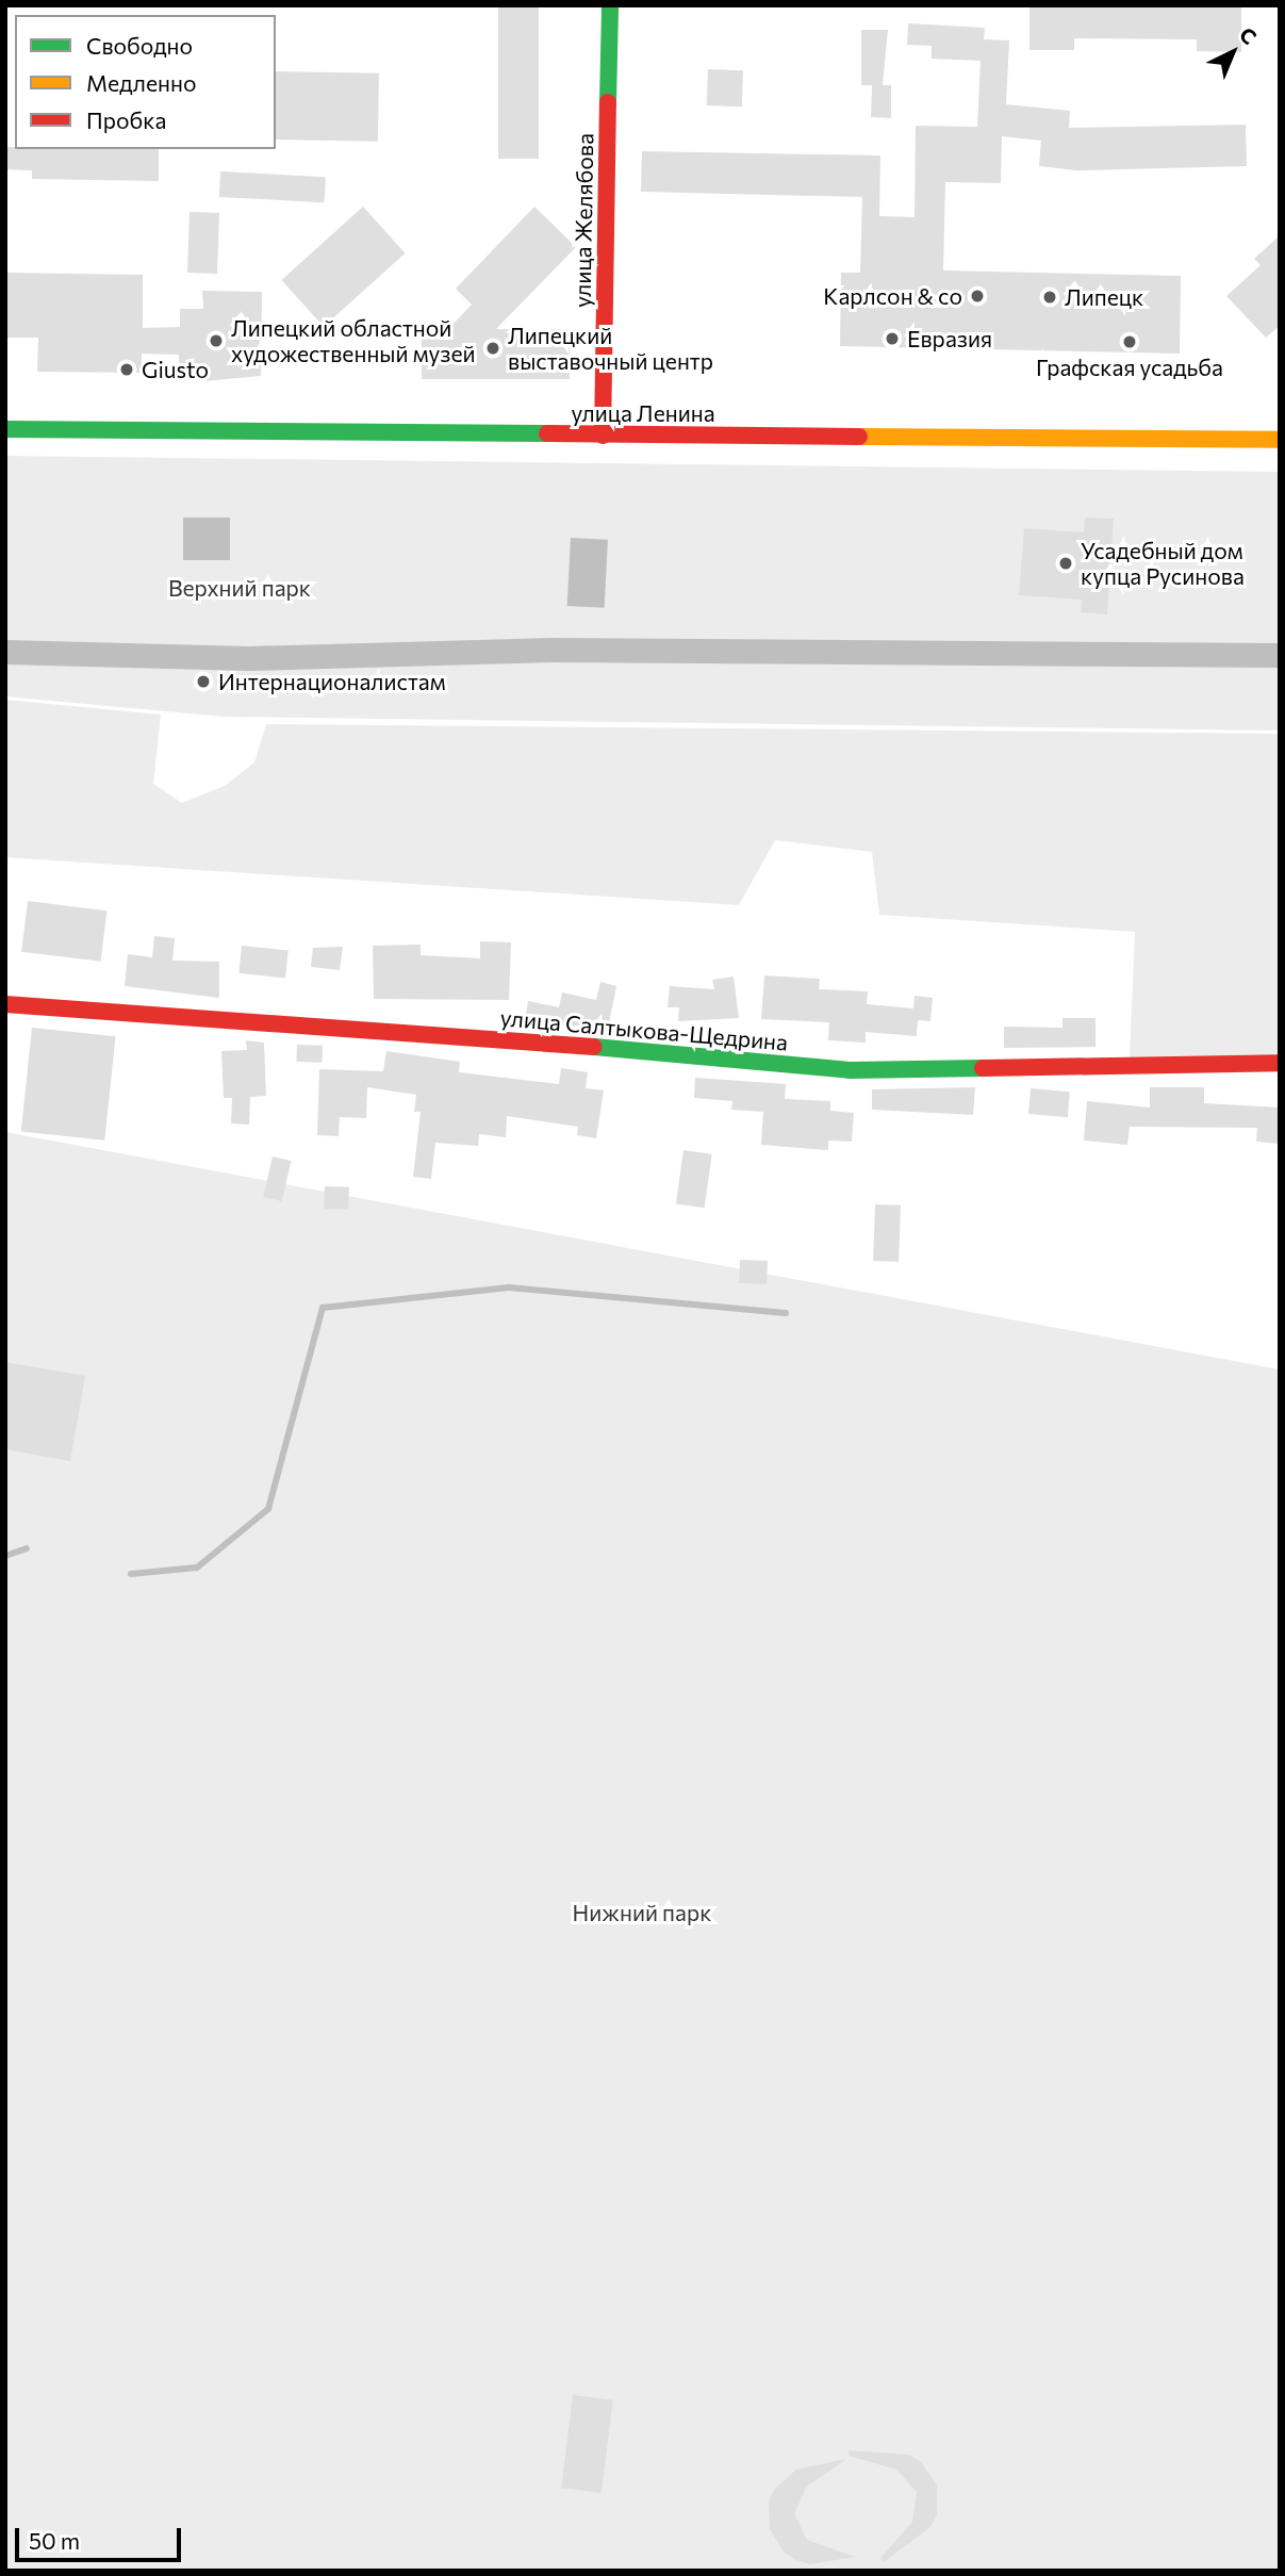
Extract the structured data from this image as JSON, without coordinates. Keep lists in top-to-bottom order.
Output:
{
  "streets": {
    "street": ["улица Желябова", "улица Ленина", "улица Салтыкова-Щедрина"]
  },
  "crossings": [
    ["улица Желябова", "улица Ленина"]
  ],
  "parks": ["Верхний парк", "Нижний парк"],
  "places": [
    "Карлсон & co",
    "Липецк",
    "Евразия",
    "Липецкий областной художественный музей",
    "Графская усадьба",
    "Липецкий выставочный центр",
    "Giusto",
    "Усадебный дом купца Русинова",
    "Интернационалистам"
  ],
  "legend": ["Свободно", "Медленно", "Пробка"],
  "scale_bar": "50 m",
  "north": "top right"
}
